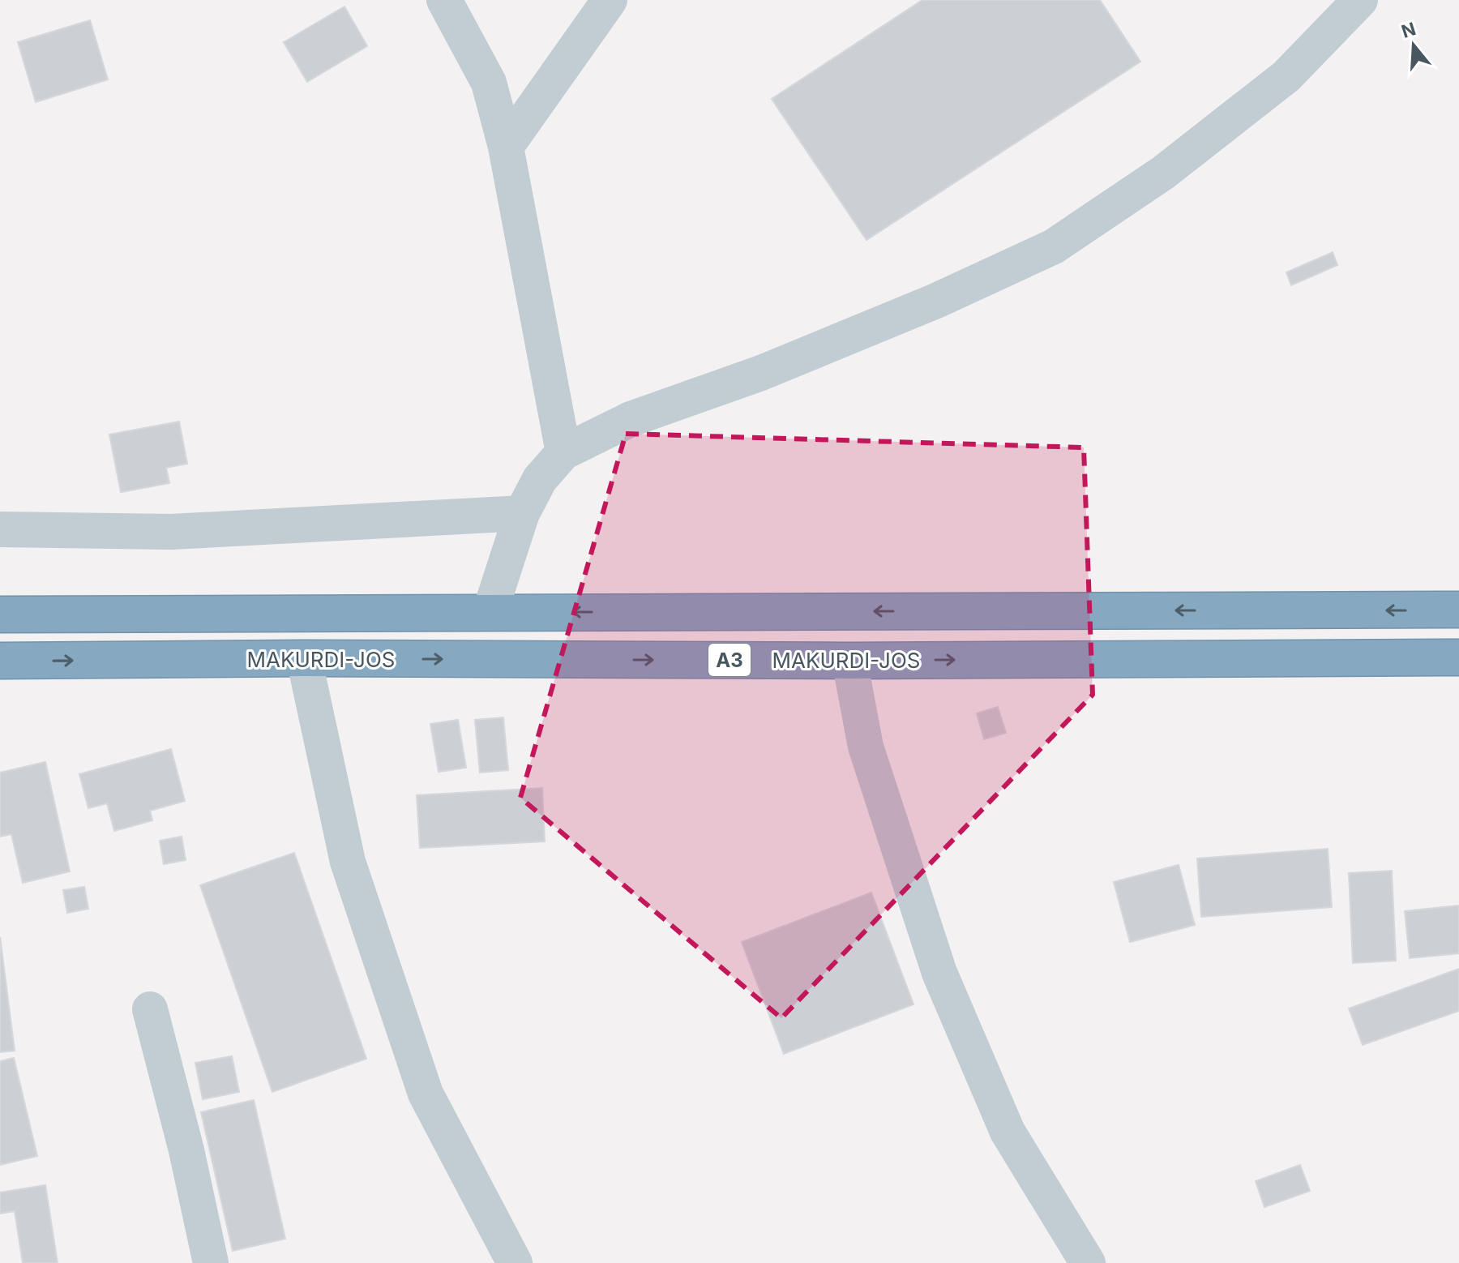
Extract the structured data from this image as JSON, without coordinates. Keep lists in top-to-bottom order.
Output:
{
  "streets": {
    "highway": ["MAKURDI-JOS", "A3"]
  },
  "north": "top"
}
